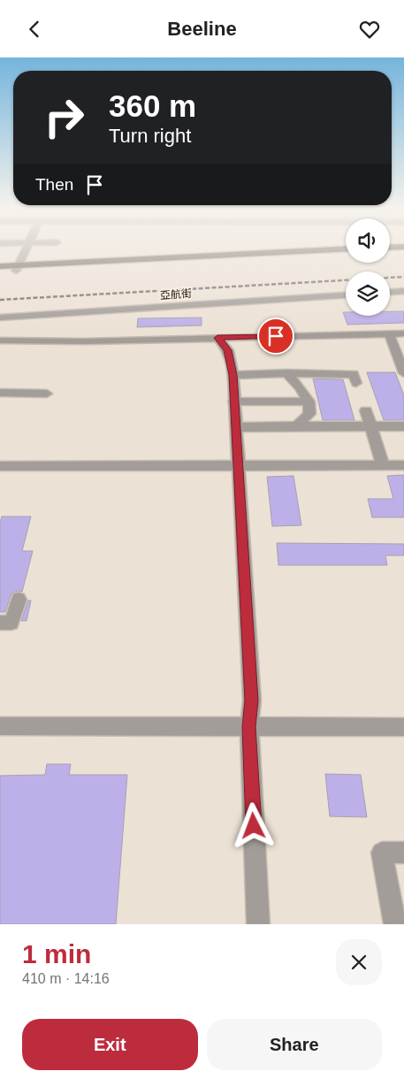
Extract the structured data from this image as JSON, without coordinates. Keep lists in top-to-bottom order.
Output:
{
  "streets": {
    "street": ["亞航街"]
  },
  "page": {
    "header": "Beeline",
    "turn": ["360 m", "Turn right"],
    "then": "Then",
    "heading": ["1 min", "410 m · 14:16"],
    "buttons": ["Exit", "Share"]
  }
}
